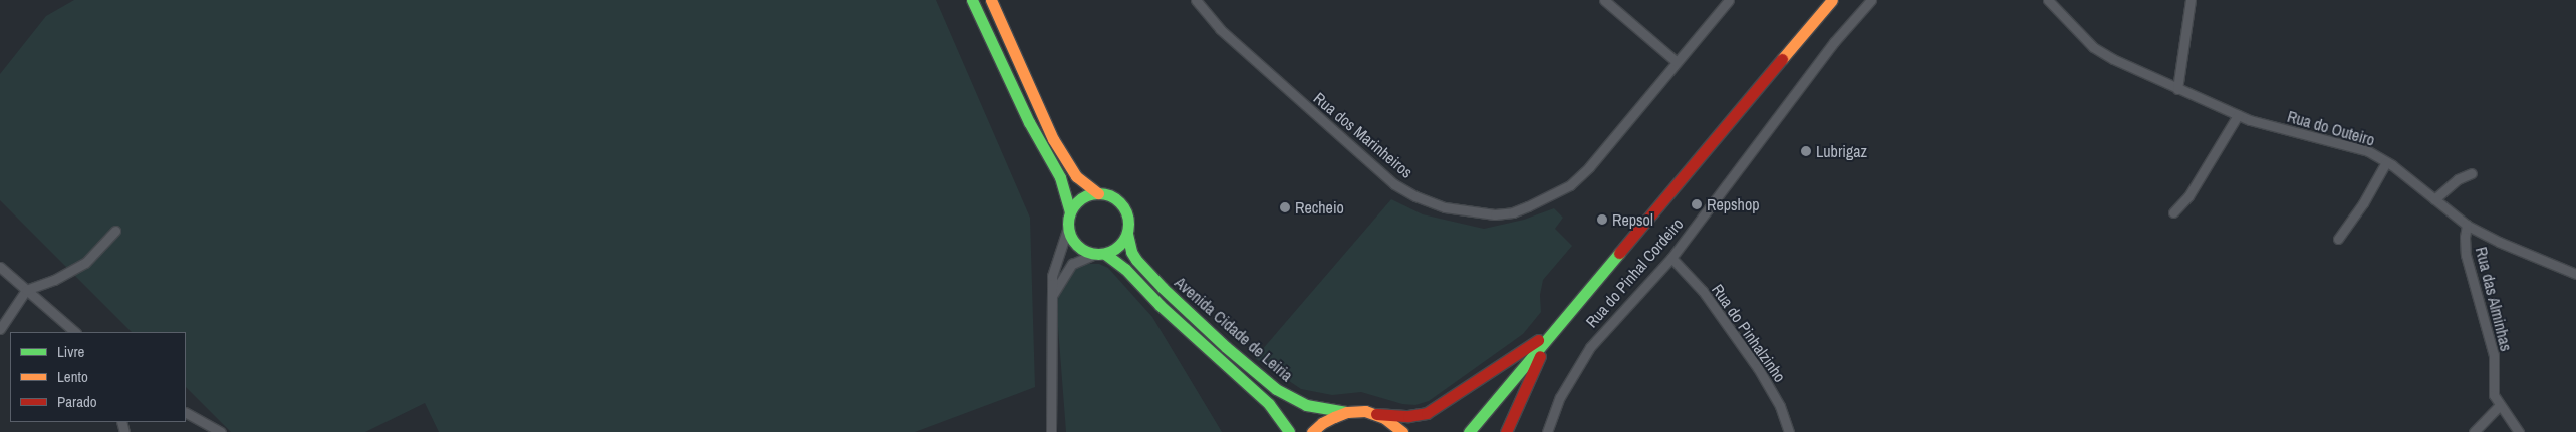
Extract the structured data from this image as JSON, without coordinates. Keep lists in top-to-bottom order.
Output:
{
  "streets": {
    "main road": ["Avenida Cidade de Leiria"],
    "street": [
      "Rua do Outeiro",
      "Rua dos Marinheiros",
      "Rua do Pinhal Cordeiro",
      "Rua das Alminhas",
      "Rua do Pinhalzinho"
    ]
  },
  "crossings": [
    ["Rua do Outeiro", "Rua das Alminhas"],
    ["Rua do Pinhal Cordeiro", "Rua do Pinhalzinho"]
  ],
  "places": [
    "Lubrigaz",
    "Repshop",
    "Recheio",
    "Repsol"
  ],
  "legend": ["Livre", "Lento", "Parado"]
}
